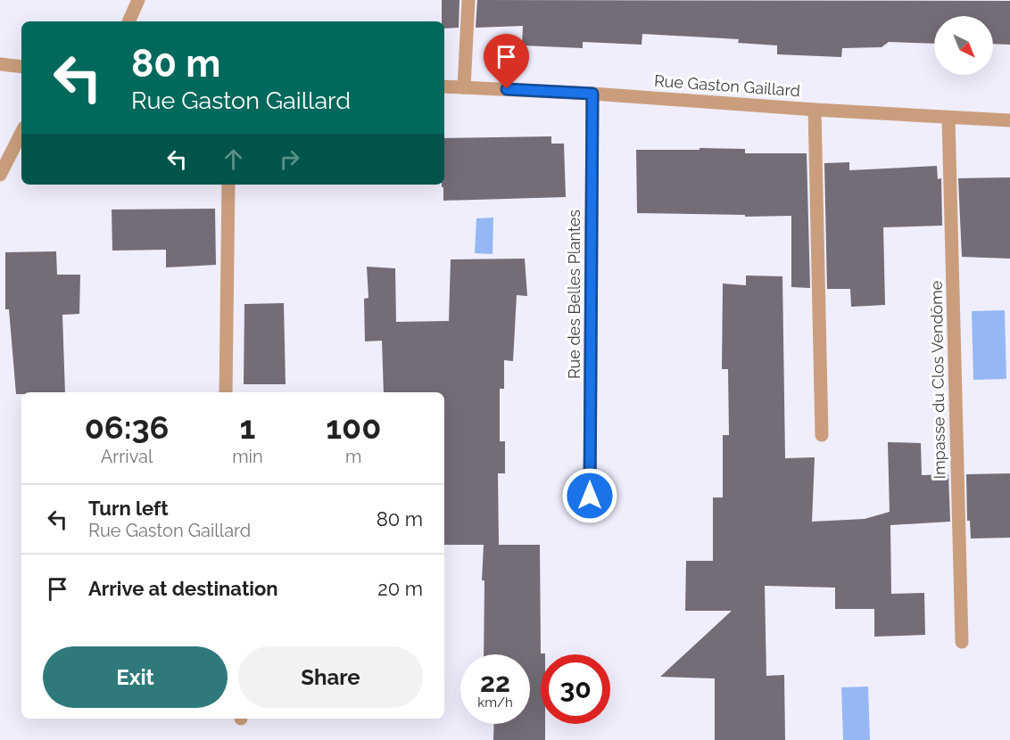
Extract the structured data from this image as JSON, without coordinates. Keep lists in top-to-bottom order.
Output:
{
  "streets": {
    "street": ["Rue Gaston Gaillard", "Rue des Belles Plantes", "Impasse du Clos Vendôme"]
  },
  "crossings": [
    ["Rue Gaston Gaillard", "Rue des Belles Plantes"],
    ["Rue Gaston Gaillard", "Impasse du Clos Vendôme"]
  ],
  "north": "bottom right",
  "page": {
    "turn": ["80 m", "Rue Gaston Gaillard"],
    "eta": [
      "06:36",
      "Arrival",
      "1",
      "min",
      "100",
      "m"
    ],
    "list": [
      {
        "name": "Turn left",
        "note": "Rue Gaston Gaillard",
        "value": "80 m"
      },
      {
        "name": "Arrive at destination",
        "value": "20 m"
      }
    ],
    "buttons": ["Exit", "Share"],
    "speed": "22 km/h",
    "limit": "30"
  }
}
